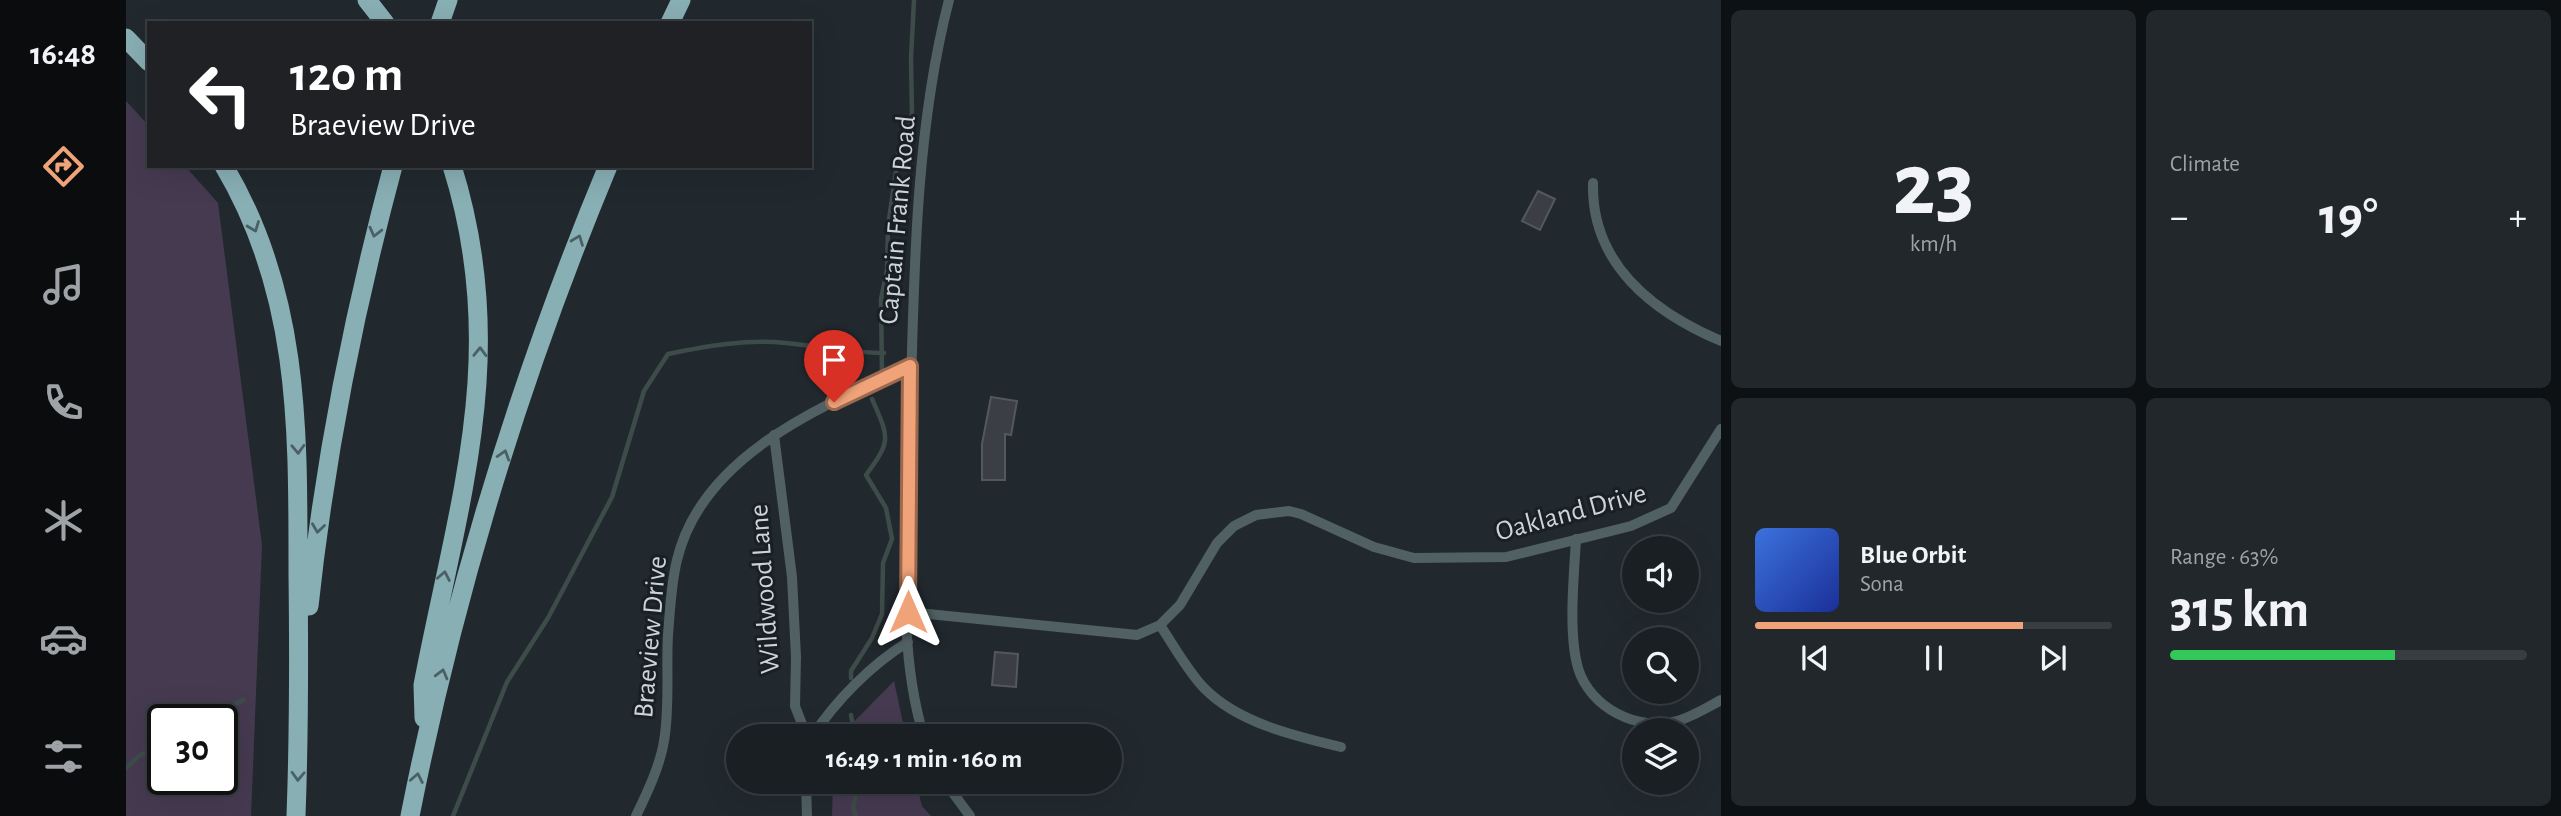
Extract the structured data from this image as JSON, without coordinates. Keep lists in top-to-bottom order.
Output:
{
  "streets": {
    "street": [
      "Captain Frank Road",
      "Oakland Drive",
      "Wildwood Lane",
      "Braeview Drive"
    ]
  },
  "crossings": [
    ["Captain Frank Road", "Braeview Drive"],
    ["Wildwood Lane", "Braeview Drive"]
  ],
  "page": {
    "tabs": "16:48",
    "tile": [
      ["23", "km/h"],
      "Climate",
      ["Range · 63%", "315 km"]
    ],
    "turn": ["120 m", "Braeview Drive"],
    "heat": ["−", "19°", "+"],
    "song": ["Blue Orbit", "Sona"],
    "limit": "30",
    "trip": "16:49 · 1 min · 160 m"
  }
}
